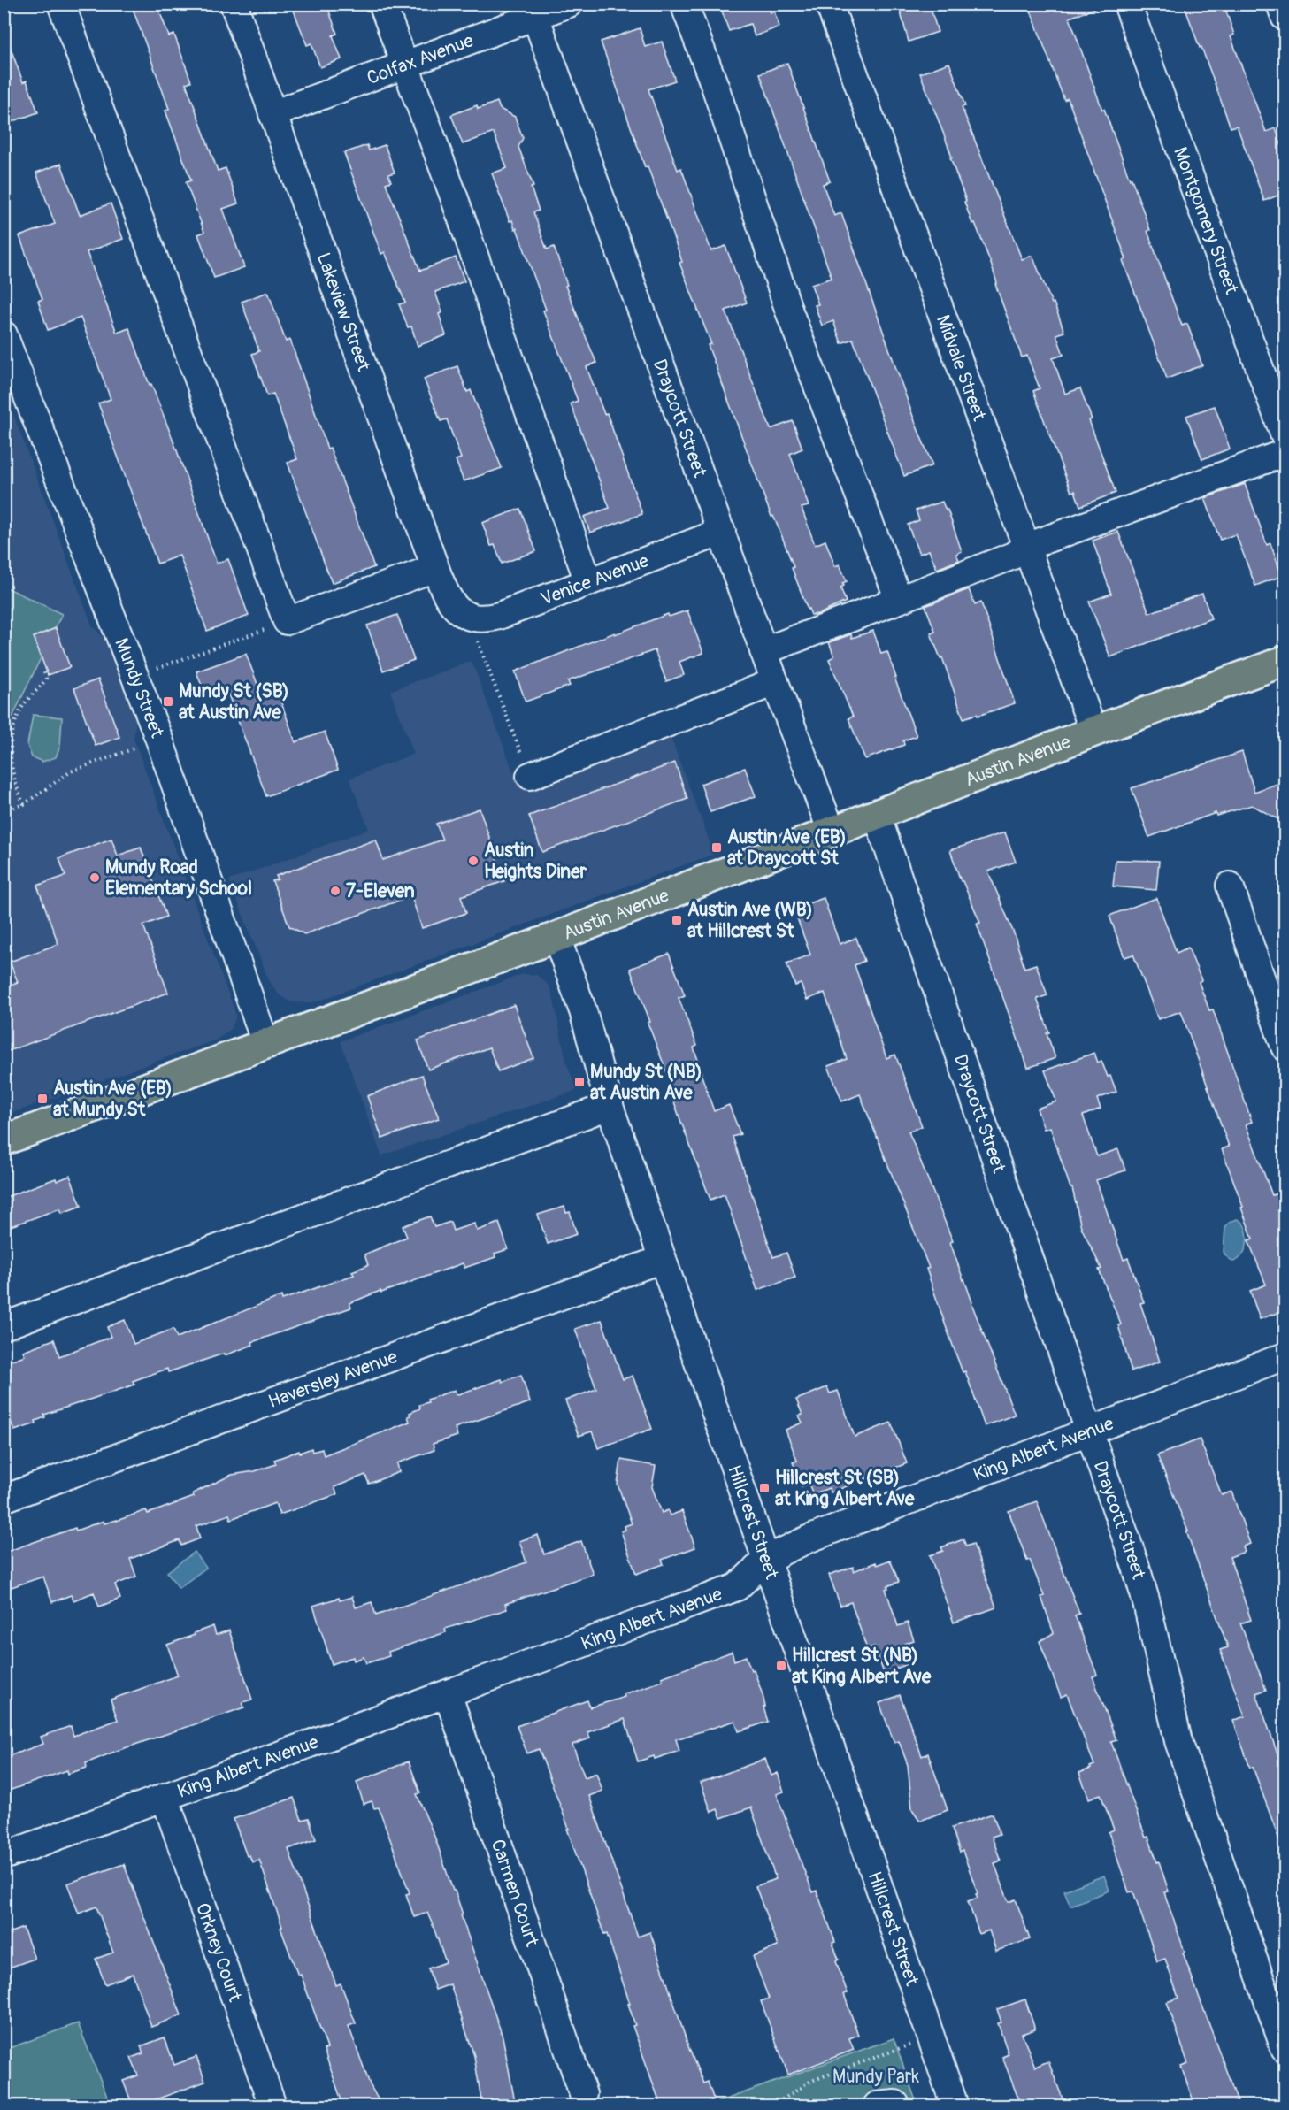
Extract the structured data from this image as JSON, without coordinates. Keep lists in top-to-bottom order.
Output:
{
  "streets": {
    "main road": ["Austin Avenue"],
    "street": [
      "Colfax Avenue",
      "Montgomery Street",
      "Lakeview Street",
      "Midvale Street",
      "Draycott Street",
      "Venice Avenue",
      "Mundy Street",
      "Haversley Avenue",
      "King Albert Avenue",
      "Hillcrest Street",
      "Carmen Court",
      "Orkney Court"
    ]
  },
  "crossings": [
    ["Colfax Avenue", "Lakeview Street"],
    ["Colfax Avenue", "Draycott Street"],
    ["Lakeview Street", "Venice Avenue"],
    ["Midvale Street", "Austin Avenue"],
    ["Draycott Street", "Venice Avenue"],
    ["Draycott Street", "Austin Avenue"],
    ["Draycott Street", "King Albert Avenue"],
    ["Mundy Street", "Austin Avenue"],
    ["Austin Avenue", "Hillcrest Street"],
    ["Haversley Avenue", "Hillcrest Street"],
    ["King Albert Avenue", "Hillcrest Street"],
    ["King Albert Avenue", "Carmen Court"],
    ["King Albert Avenue", "Orkney Court"]
  ],
  "parks": ["Mundy Park"],
  "places": {
    "transit": [
      "Mundy St (SB) at Austin Ave",
      "Austin Ave (EB) at Draycott St",
      "Austin Ave (WB) at Hillcrest St",
      "Mundy St (NB) at Austin Ave",
      "Austin Ave (EB) at Mundy St",
      "Hillcrest St (SB) at King Albert Ave",
      "Hillcrest St (NB) at King Albert Ave"
    ],
    "other": ["Austin Heights Diner", "Mundy Road Elementary School", "7-Eleven"]
  }
}
